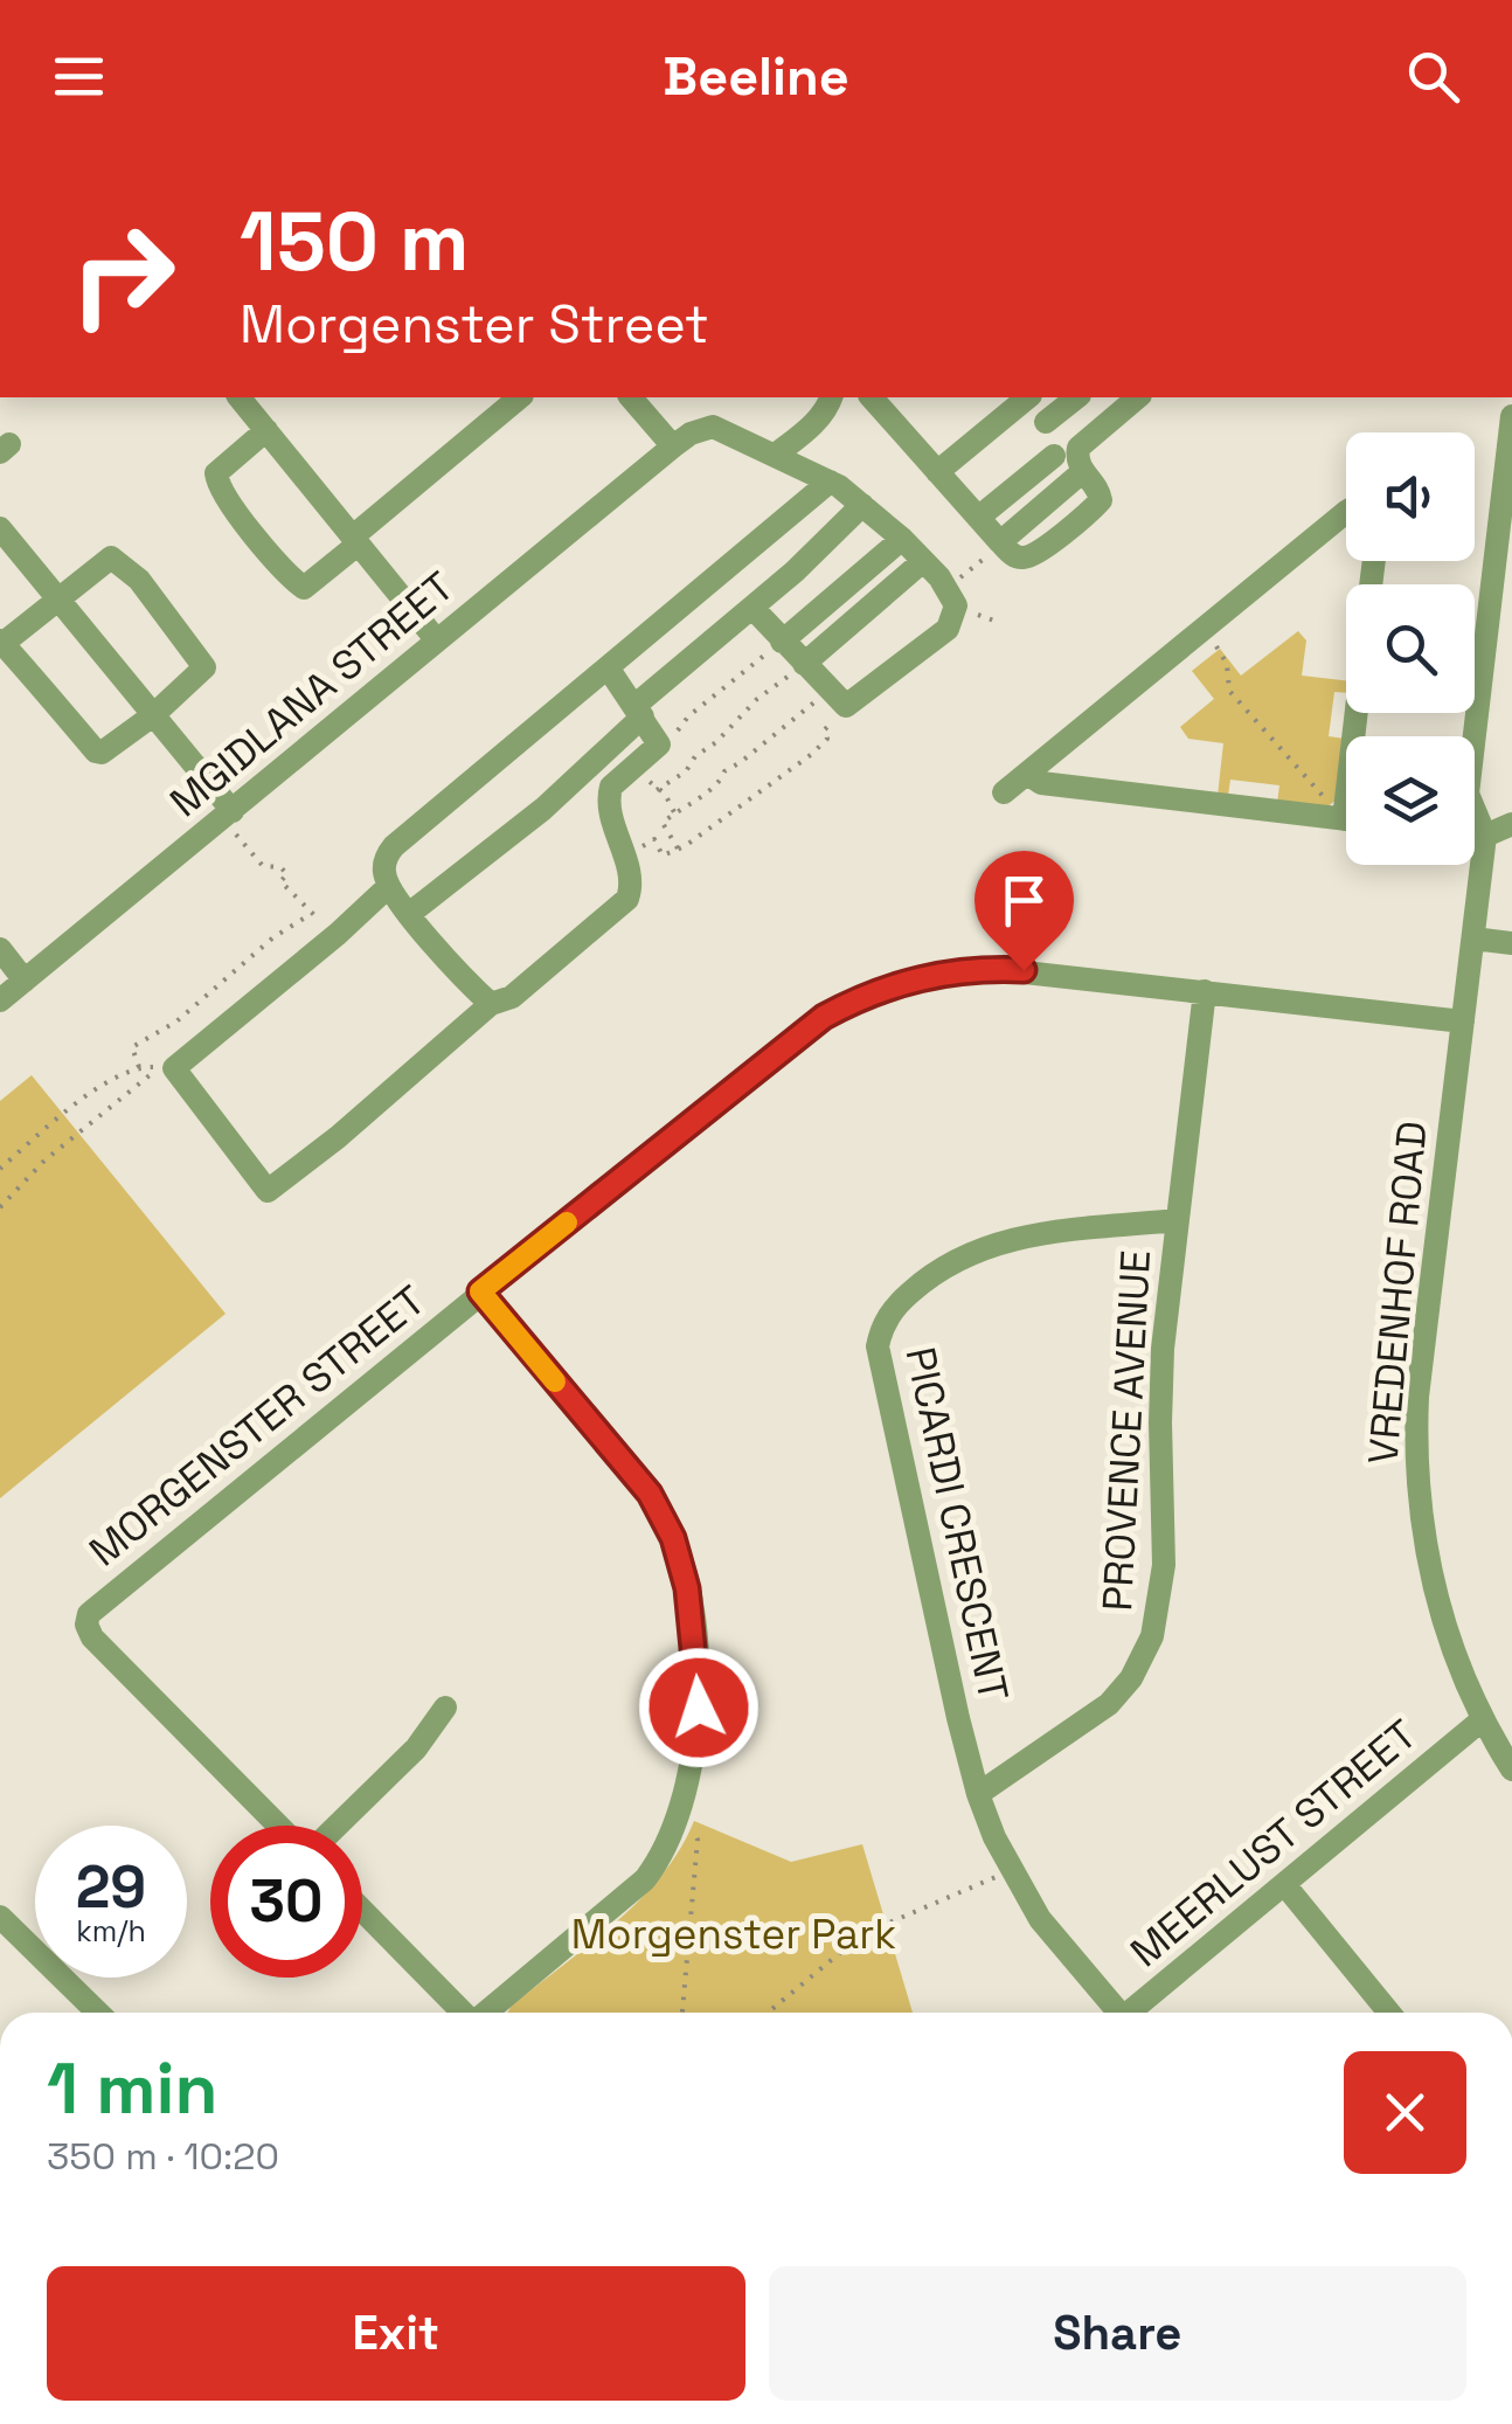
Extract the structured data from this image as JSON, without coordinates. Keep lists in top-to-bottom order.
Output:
{
  "streets": {
    "street": [
      "MGIDLANA STREET",
      "VREDENHOF ROAD",
      "MORGENSTER STREET",
      "PROVENCE AVENUE",
      "PICARDI CRESCENT",
      "MEERLUST STREET"
    ]
  },
  "crossings": [
    ["VREDENHOF ROAD", "MORGENSTER STREET"],
    ["VREDENHOF ROAD", "MEERLUST STREET"],
    ["MORGENSTER STREET", "PROVENCE AVENUE"],
    ["PROVENCE AVENUE", "PICARDI CRESCENT"]
  ],
  "parks": ["Morgenster Park"],
  "page": {
    "header": "Beeline",
    "turn": ["150 m", "Morgenster Street"],
    "speed": "29 km/h",
    "limit": "30",
    "heading": ["1 min", "350 m · 10:20"],
    "buttons": ["Exit", "Share"]
  }
}
